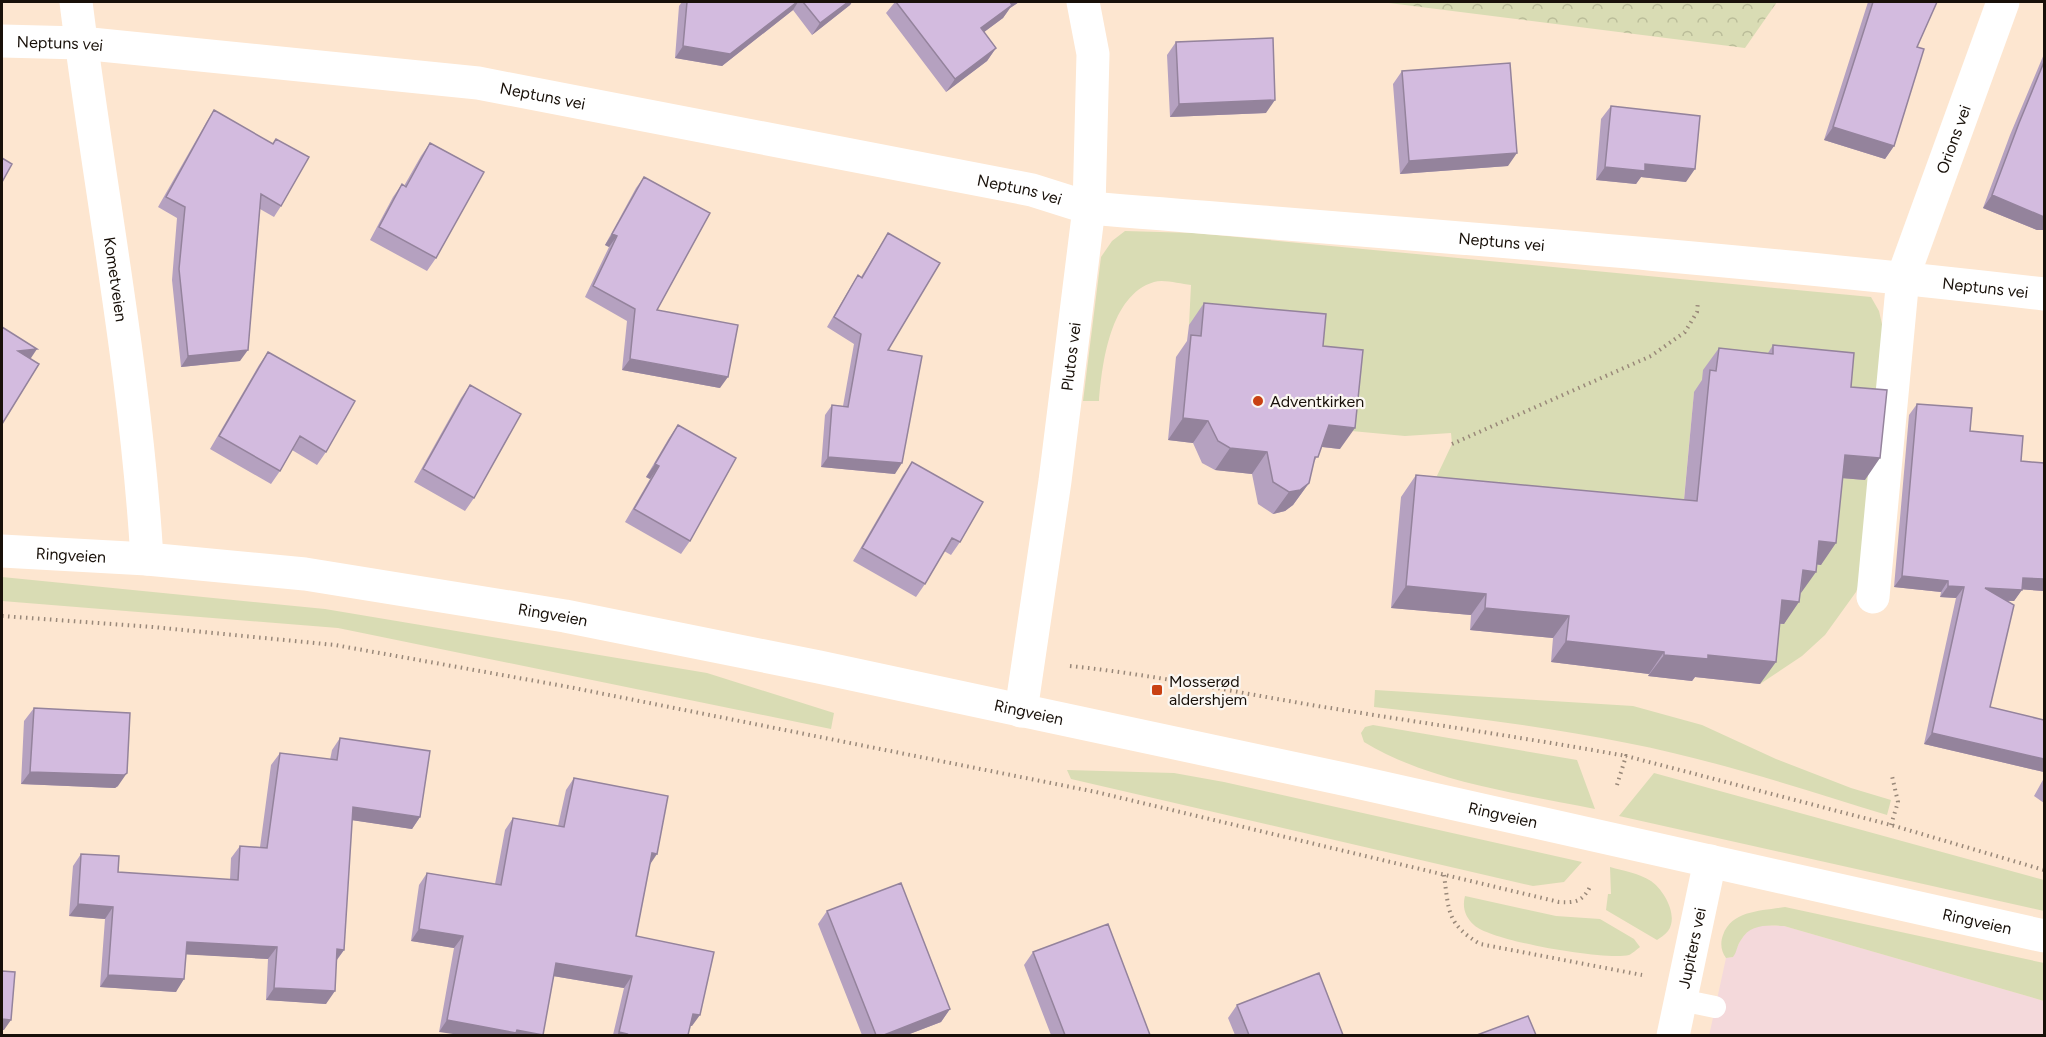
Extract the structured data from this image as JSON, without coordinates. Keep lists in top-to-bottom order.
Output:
{
  "streets": {
    "street": [
      "Neptuns vei",
      "Orions vei",
      "Kometveien",
      "Plutos vei",
      "Ringveien",
      "Jupiters vei"
    ]
  },
  "crossings": [
    ["Neptuns vei", "Orions vei"],
    ["Neptuns vei", "Kometveien"],
    ["Neptuns vei", "Plutos vei"],
    ["Kometveien", "Ringveien"],
    ["Plutos vei", "Ringveien"],
    ["Ringveien", "Jupiters vei"]
  ],
  "places": {
    "other": ["Adventkirken"],
    "transit": ["Mosserød aldershjem"]
  }
}
